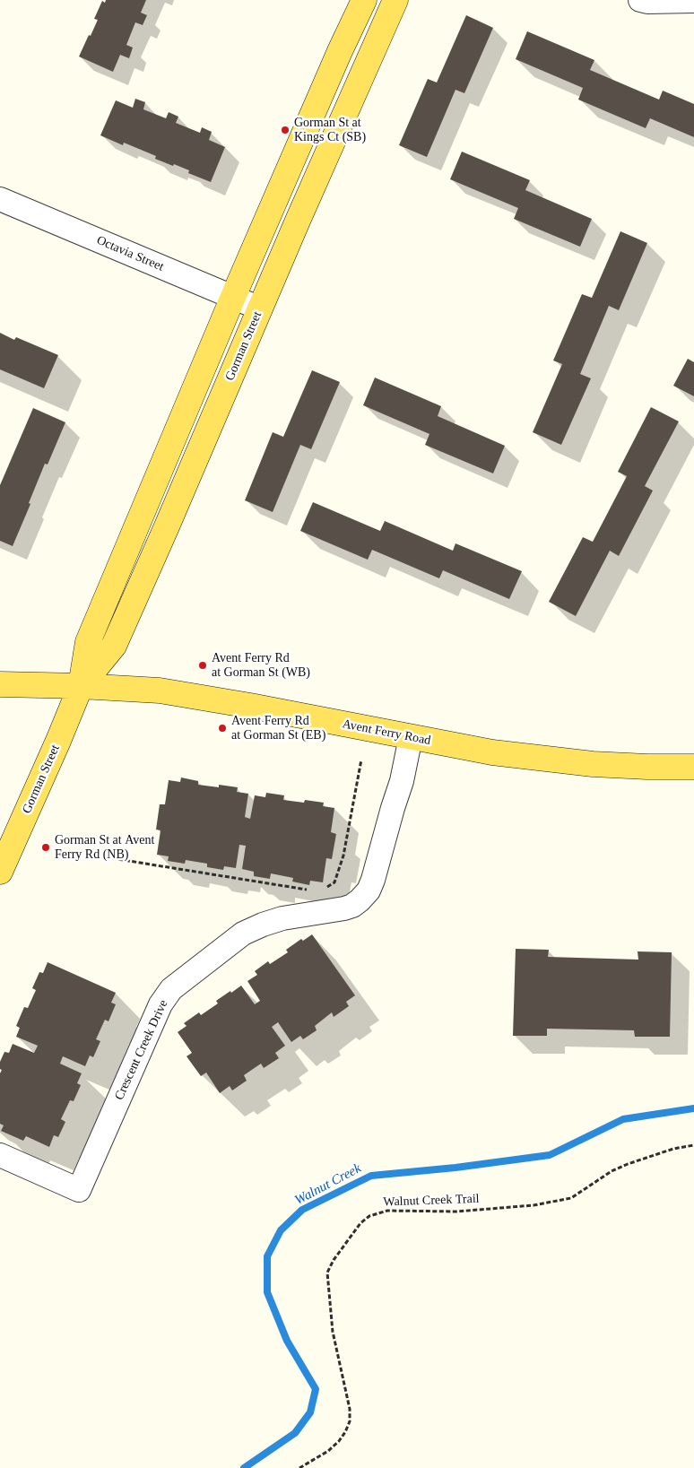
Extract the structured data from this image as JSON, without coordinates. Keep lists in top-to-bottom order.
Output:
{
  "streets": {
    "main road": ["Gorman Street", "Avent Ferry Road"],
    "street": ["Octavia Street", "Crescent Creek Drive"],
    "path": ["Walnut Creek Trail"]
  },
  "crossings": [
    ["Octavia Street", "Gorman Street"],
    ["Gorman Street", "Avent Ferry Road"],
    ["Avent Ferry Road", "Crescent Creek Drive"]
  ],
  "water": ["Walnut Creek"],
  "places": [
    "Gorman St at Kings Ct (SB)",
    "Avent Ferry Rd at Gorman St (WB)",
    "Avent Ferry Rd at Gorman St (EB)",
    "Gorman St at Avent Ferry Rd (NB)"
  ]
}
